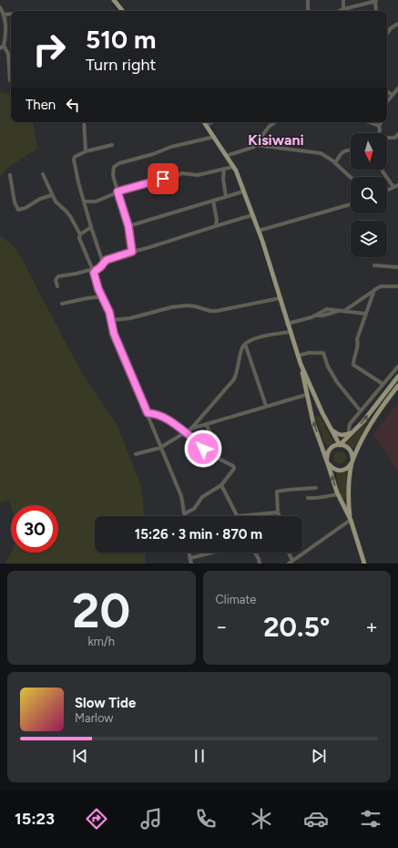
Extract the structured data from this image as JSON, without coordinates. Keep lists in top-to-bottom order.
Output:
{
  "districts": ["Kisiwani"],
  "north": "bottom",
  "page": {
    "turn": ["510 m", "Turn right"],
    "then": "Then",
    "limit": "30",
    "trip": "15:26 · 3 min · 870 m",
    "tile": [
      ["20", "km/h"],
      "Climate"
    ],
    "heat": ["−", "20.5°", "+"],
    "song": ["Slow Tide", "Marlow"],
    "tabs": "15:23"
  }
}
